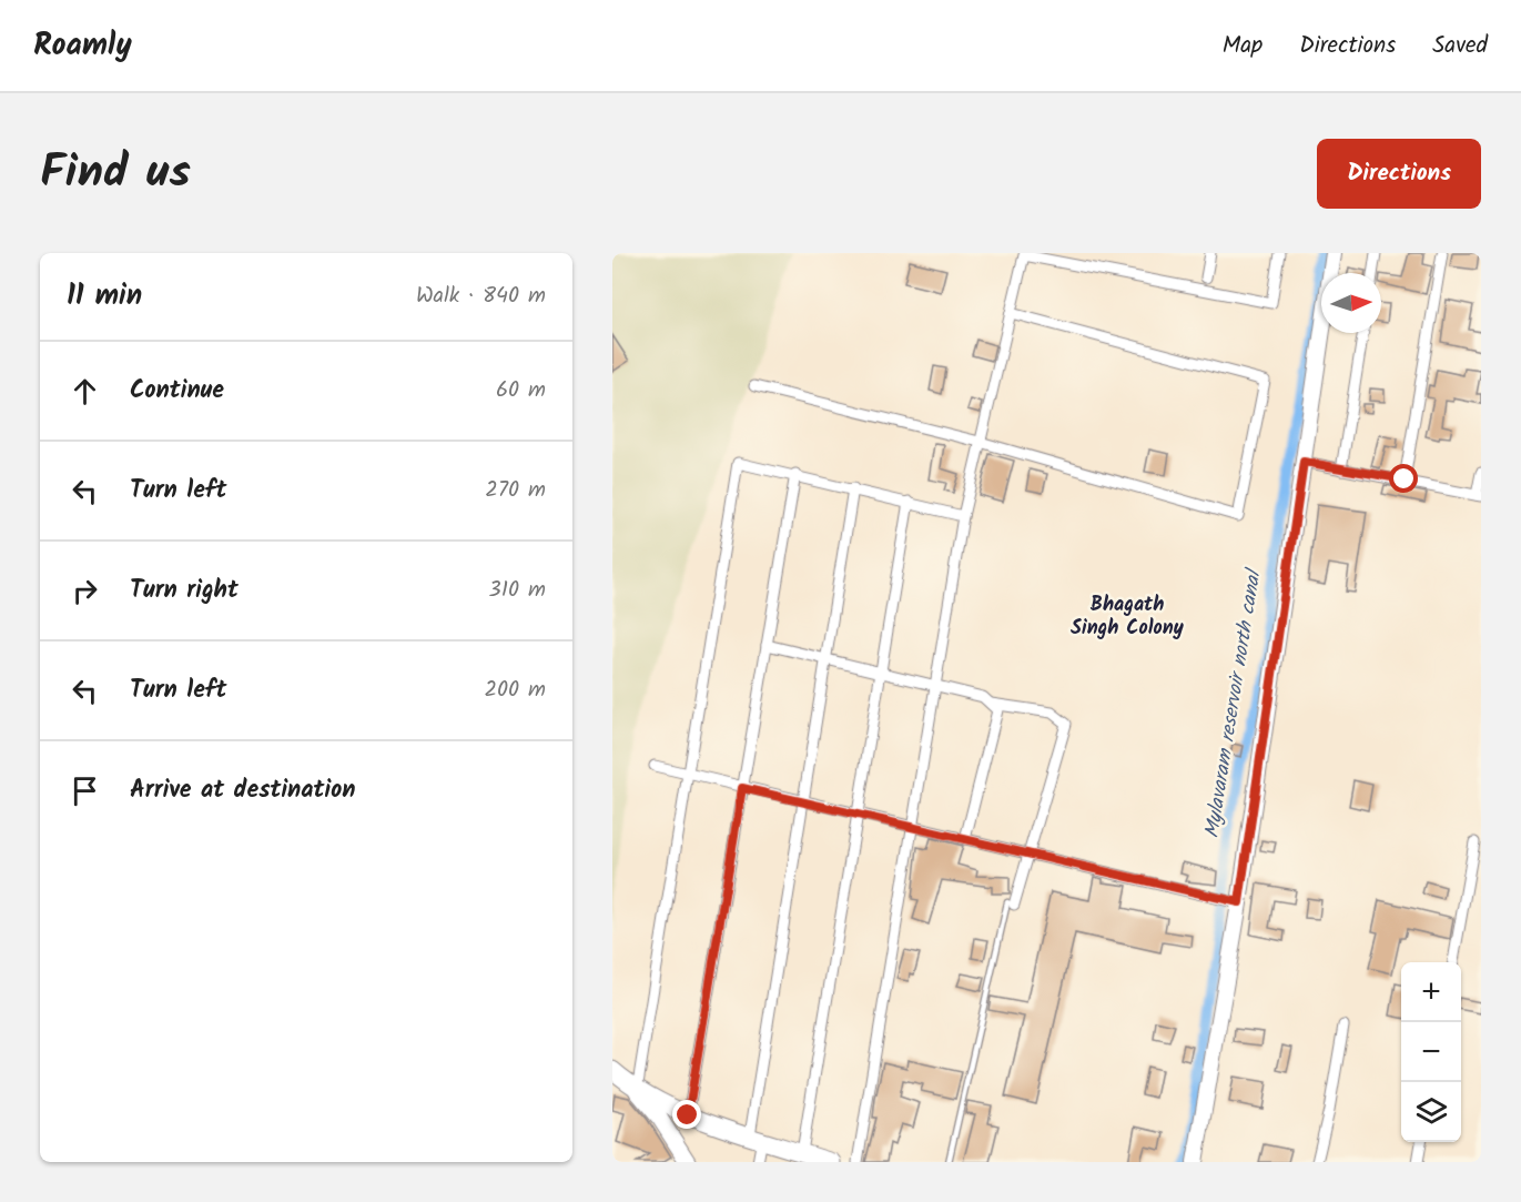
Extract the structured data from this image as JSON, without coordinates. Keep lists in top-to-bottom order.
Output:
{
  "districts": ["Bhagath Singh Colony"],
  "water": ["Mylavaram reservoir north canal"],
  "north": "right",
  "page": {
    "header": "Roamly",
    "nav": ["Map", "Directions", "Saved"],
    "title": "Find us",
    "buttons": "Directions",
    "heading": ["11 min", "Walk · 840 m"],
    "list": [
      ["Continue", "60 m"],
      ["Turn left", "270 m"],
      ["Turn right", "310 m"],
      ["Turn left", "200 m"],
      "Arrive at destination"
    ],
    "map_buttons": ["+", "−"]
  }
}
